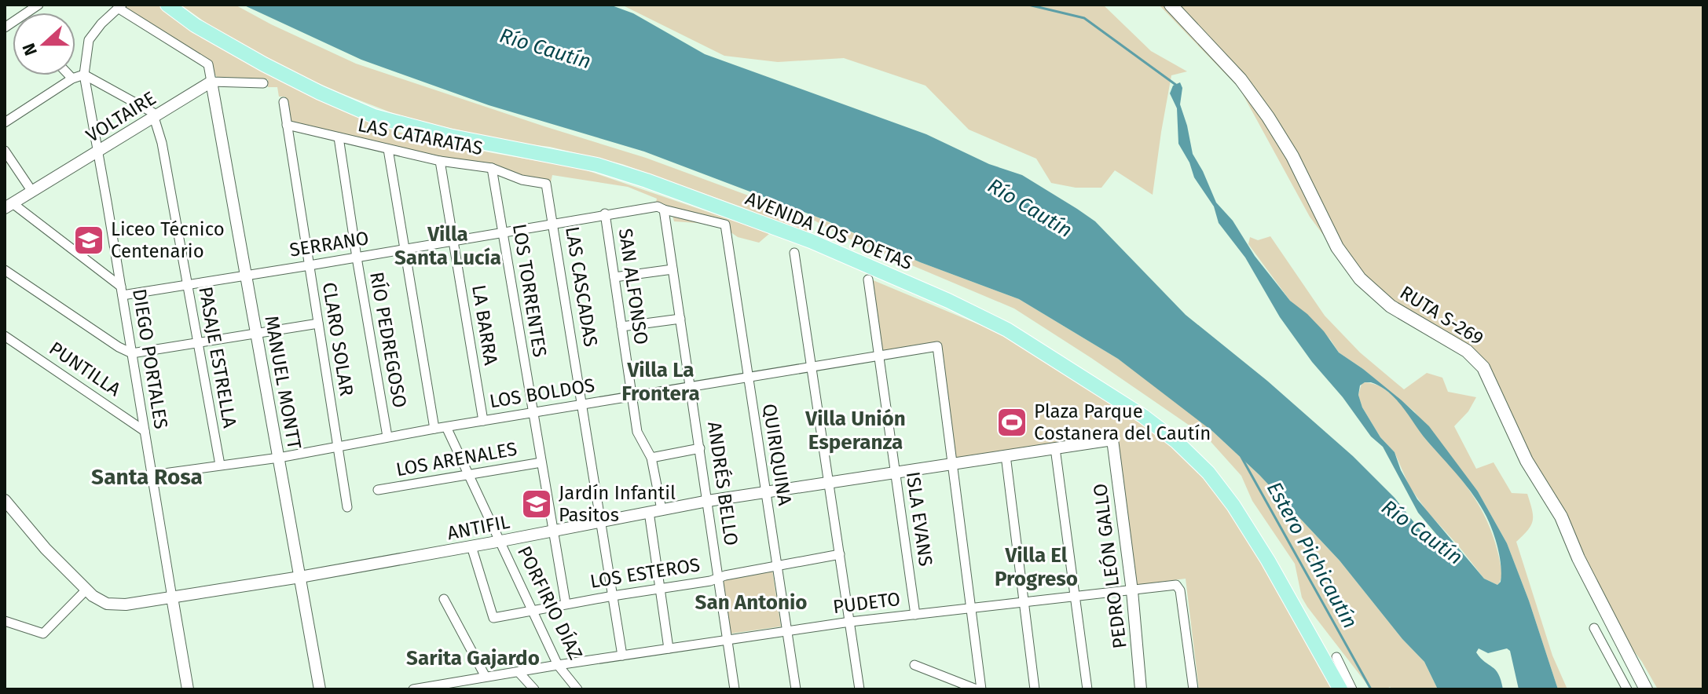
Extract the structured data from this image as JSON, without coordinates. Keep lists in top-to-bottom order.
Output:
{
  "streets": {
    "main road": ["AVENIDA LOS POETAS", "RUTA S-269"],
    "street": [
      "VOLTAIRE",
      "LAS CATARATAS",
      "SERRANO",
      "LAS CASCADAS",
      "SAN ALFONSO",
      "LOS TORRENTES",
      "LA BARRA",
      "CLARO SOLAR",
      "RÍO PEDREGOSO",
      "PASAJE ESTRELLA",
      "DIEGO PORTALES",
      "PUNTILLA",
      "MANUEL MONTT",
      "LOS BOLDOS",
      "QUIRIQUINA",
      "LOS ARENALES",
      "ANDRÉS BELLO",
      "ISLA EVANS",
      "ANTIFIL",
      "PEDRO LEÓN GALLO",
      "LOS ESTEROS",
      "PORFIRIO DÍAZ",
      "PUDETO"
    ]
  },
  "crossings": [
    ["VOLTAIRE", "PASAJE ESTRELLA"],
    ["VOLTAIRE", "DIEGO PORTALES"],
    ["VOLTAIRE", "MANUEL MONTT"],
    ["LAS CATARATAS", "LAS CASCADAS"],
    ["LAS CATARATAS", "LOS TORRENTES"],
    ["LAS CATARATAS", "LA BARRA"],
    ["LAS CATARATAS", "CLARO SOLAR"],
    ["LAS CATARATAS", "RÍO PEDREGOSO"],
    ["SERRANO", "LAS CASCADAS"],
    ["SERRANO", "SAN ALFONSO"],
    ["SERRANO", "LOS TORRENTES"],
    ["SERRANO", "LA BARRA"],
    ["SERRANO", "CLARO SOLAR"],
    ["SERRANO", "RÍO PEDREGOSO"],
    ["SERRANO", "PASAJE ESTRELLA"],
    ["SERRANO", "DIEGO PORTALES"],
    ["SERRANO", "MANUEL MONTT"],
    ["SERRANO", "QUIRIQUINA"],
    ["SERRANO", "ANDRÉS BELLO"],
    ["LAS CASCADAS", "LOS BOLDOS"],
    ["LAS CASCADAS", "ANTIFIL"],
    ["LAS CASCADAS", "LOS ESTEROS"],
    ["LAS CASCADAS", "PUDETO"],
    ["SAN ALFONSO", "LOS BOLDOS"],
    ["SAN ALFONSO", "ANTIFIL"],
    ["LOS TORRENTES", "LOS BOLDOS"],
    ["LOS TORRENTES", "LOS ARENALES"],
    ["LOS TORRENTES", "ANTIFIL"],
    ["LOS TORRENTES", "LOS ESTEROS"],
    ["LA BARRA", "LOS BOLDOS"],
    ["CLARO SOLAR", "LOS BOLDOS"],
    ["RÍO PEDREGOSO", "LOS BOLDOS"],
    ["PASAJE ESTRELLA", "LOS BOLDOS"],
    ["DIEGO PORTALES", "PUNTILLA"],
    ["DIEGO PORTALES", "LOS BOLDOS"],
    ["DIEGO PORTALES", "ANTIFIL"],
    ["MANUEL MONTT", "LOS BOLDOS"],
    ["MANUEL MONTT", "ANTIFIL"],
    ["LOS BOLDOS", "QUIRIQUINA"],
    ["LOS BOLDOS", "ANDRÉS BELLO"],
    ["LOS BOLDOS", "ISLA EVANS"],
    ["LOS BOLDOS", "ANTIFIL"],
    ["LOS BOLDOS", "PORFIRIO DÍAZ"],
    ["QUIRIQUINA", "ANTIFIL"],
    ["QUIRIQUINA", "LOS ESTEROS"],
    ["QUIRIQUINA", "PUDETO"],
    ["LOS ARENALES", "PORFIRIO DÍAZ"],
    ["ANDRÉS BELLO", "ANTIFIL"],
    ["ANDRÉS BELLO", "LOS ESTEROS"],
    ["ANDRÉS BELLO", "PUDETO"],
    ["ISLA EVANS", "ANTIFIL"],
    ["ISLA EVANS", "PUDETO"],
    ["ANTIFIL", "PEDRO LEÓN GALLO"],
    ["ANTIFIL", "LOS ESTEROS"],
    ["ANTIFIL", "PORFIRIO DÍAZ"],
    ["PEDRO LEÓN GALLO", "PUDETO"],
    ["LOS ESTEROS", "PORFIRIO DÍAZ"],
    ["PORFIRIO DÍAZ", "PUDETO"]
  ],
  "districts": [
    "Villa Santa Lucía",
    "Villa La Frontera",
    "Villa Unión Esperanza",
    "Santa Rosa",
    "Villa El Progreso",
    "San Antonio",
    "Sarita Gajardo"
  ],
  "water": ["Río Cautín", "Estero Pichicautín"],
  "places": {
    "school or university": ["Liceo Técnico Centenario", "Jardín Infantil Pasitos"],
    "sports": ["Plaza Parque Costanera del Cautín"]
  },
  "north": "left"
}
